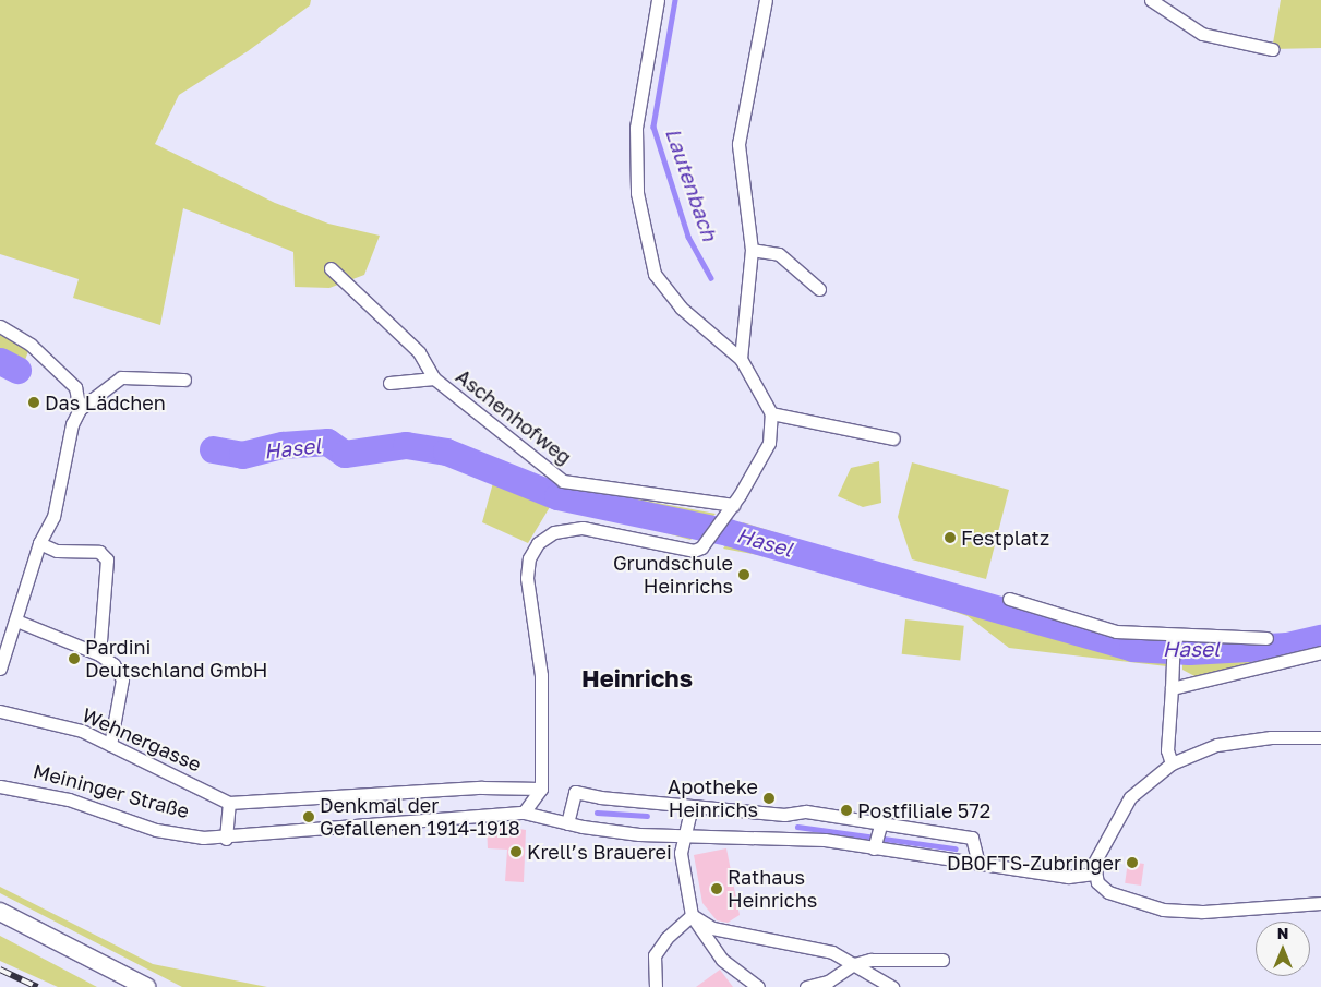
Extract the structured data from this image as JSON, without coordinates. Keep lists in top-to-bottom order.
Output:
{
  "streets": {
    "street": ["Aschenhofweg", "Wehnergasse", "Meininger Straße"]
  },
  "districts": ["Heinrichs"],
  "water": ["Lautenbach", "Hasel"],
  "places": [
    "Das Lädchen",
    "Festplatz",
    "Grundschule Heinrichs",
    "Pardini Deutschland GmbH",
    "Apotheke Heinrichs",
    "Postfiliale 572",
    "Denkmal der Gefallenen 1914-1918",
    "Krell’s Brauerei",
    "DB0FTS-Zubringer",
    "Rathaus Heinrichs"
  ],
  "north": "top"
}
